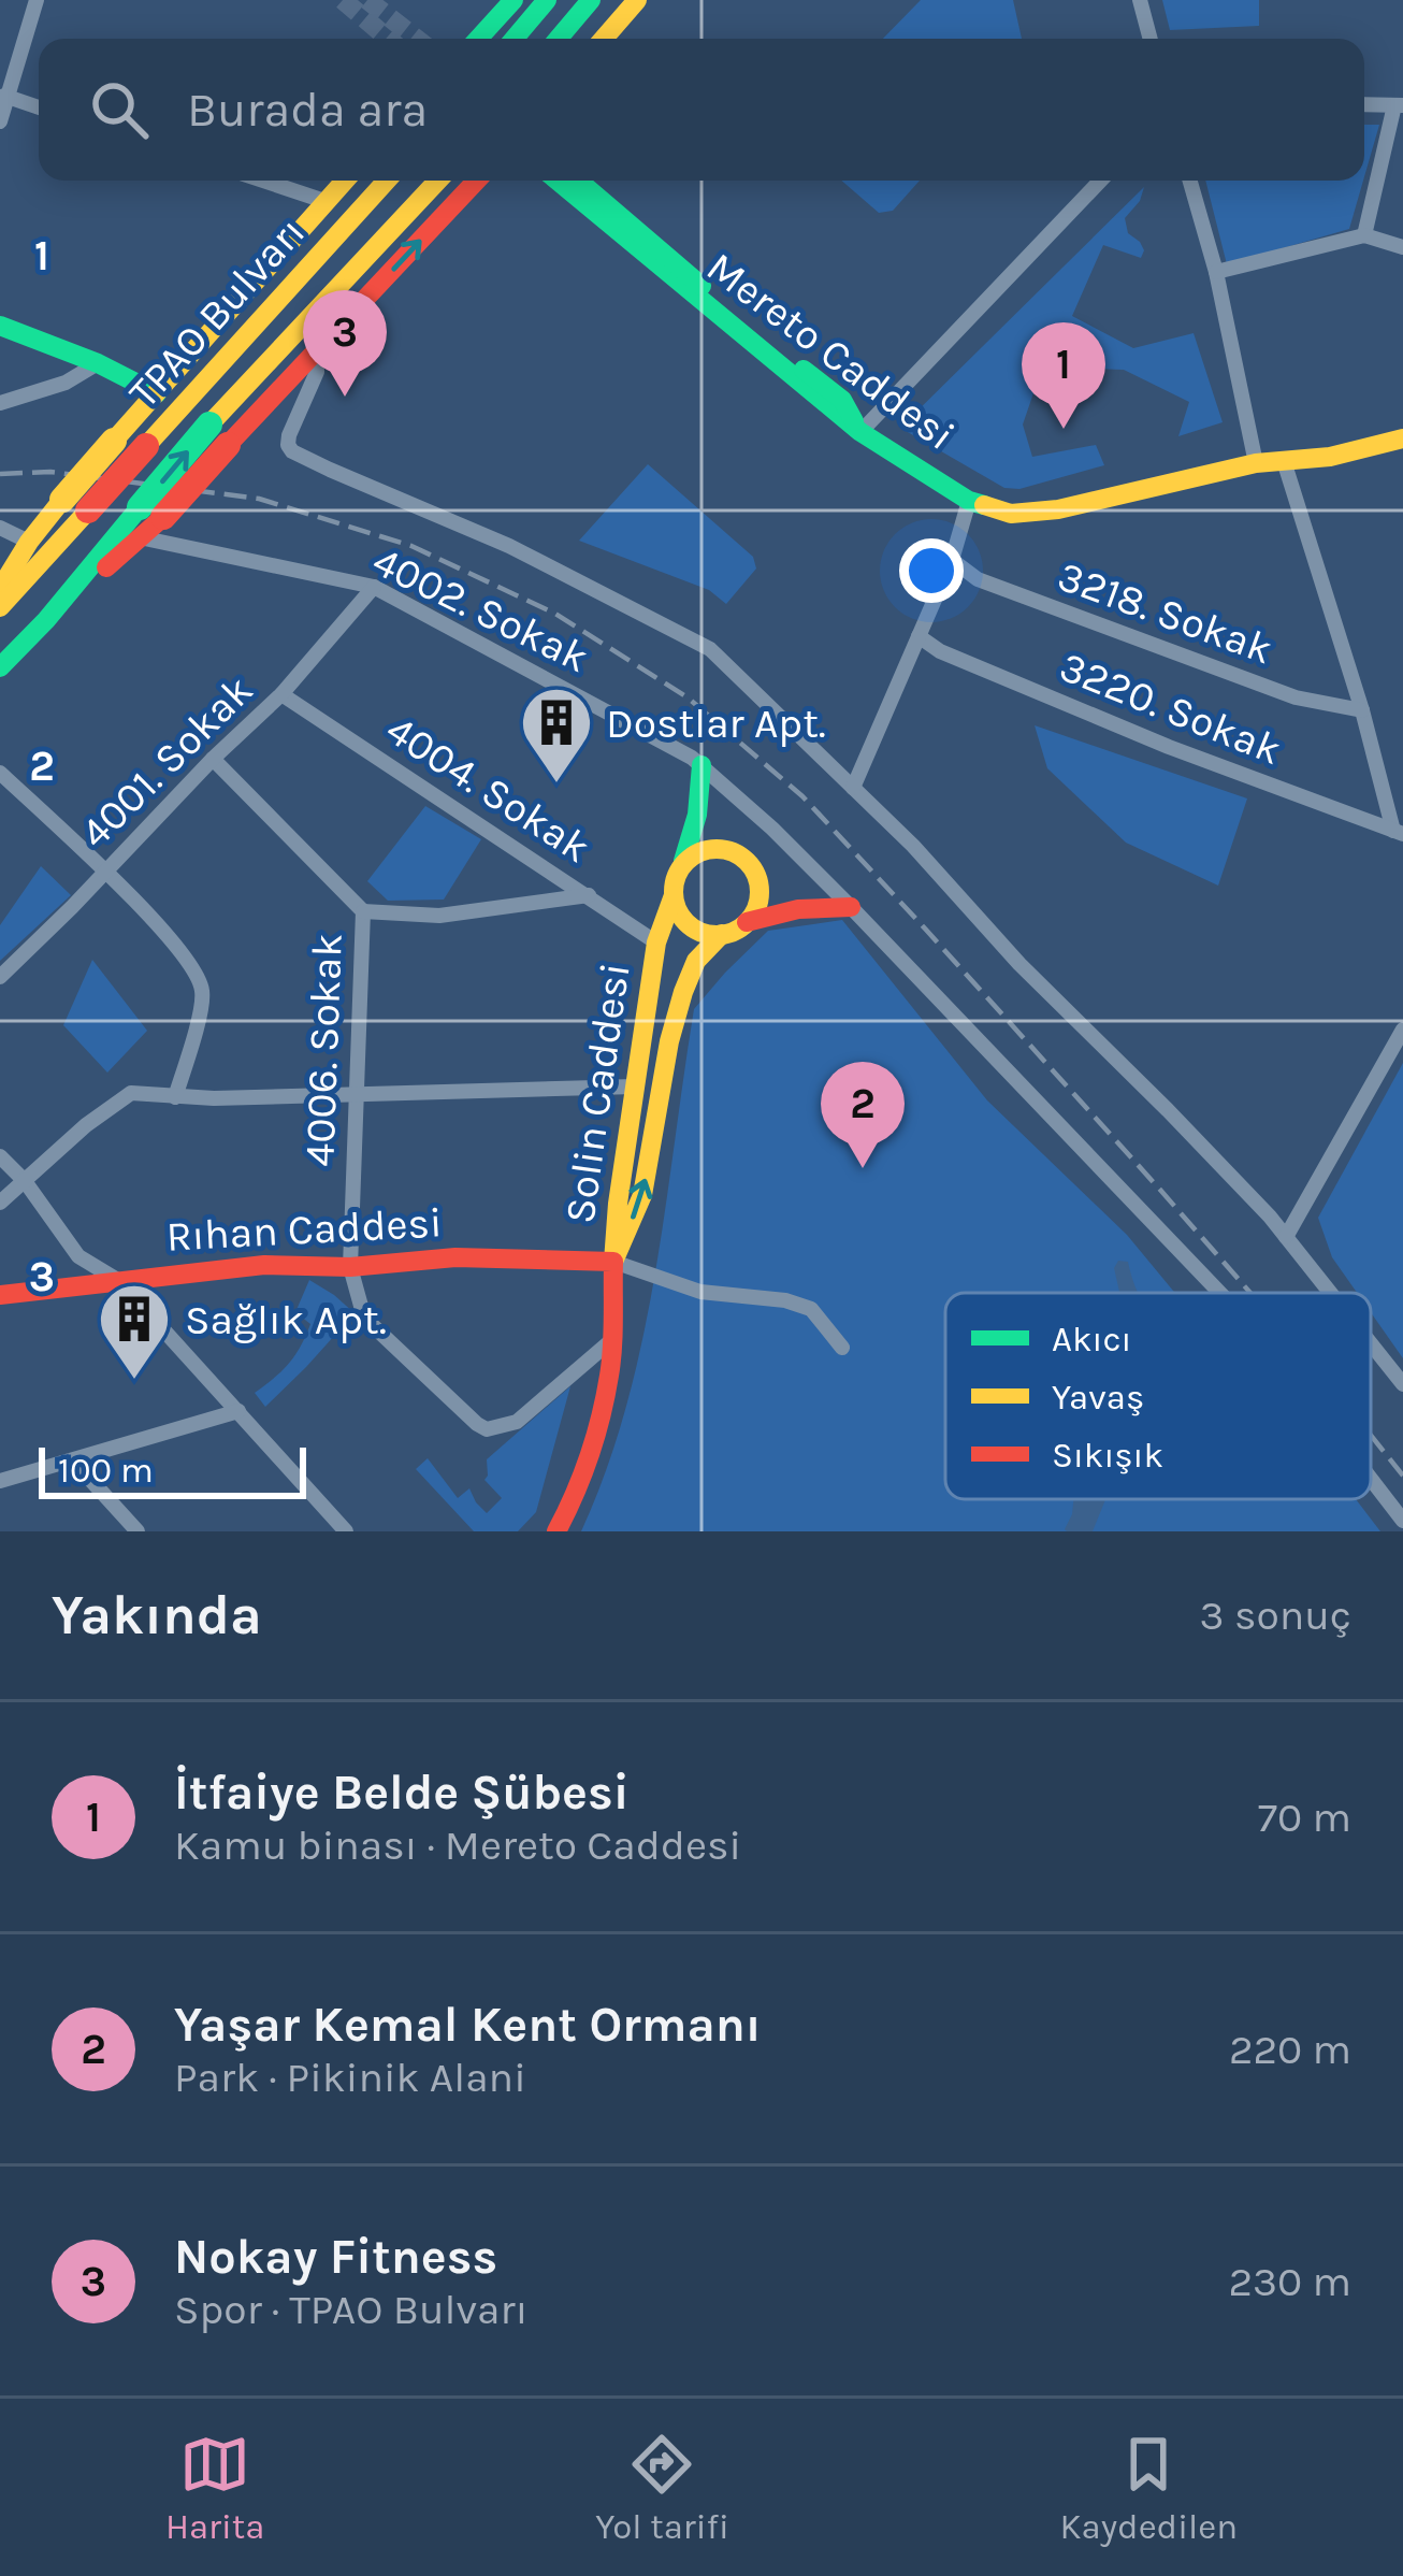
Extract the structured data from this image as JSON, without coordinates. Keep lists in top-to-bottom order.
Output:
{
  "streets": {
    "main road": [
      "TPAO Bulvarı",
      "Mereto Caddesi",
      "Solin Caddesi",
      "Rıhan Caddesi"
    ],
    "street": [
      "4002. Sokak",
      "3218. Sokak",
      "3220. Sokak",
      "4001. Sokak",
      "4004. Sokak",
      "4006. Sokak"
    ]
  },
  "crossings": [
    ["4002. Sokak", "4001. Sokak"],
    ["4002. Sokak", "Solin Caddesi"],
    ["4001. Sokak", "4004. Sokak"],
    ["4001. Sokak", "4006. Sokak"],
    ["4004. Sokak", "Solin Caddesi"],
    ["4006. Sokak", "Rıhan Caddesi"],
    ["Solin Caddesi", "Rıhan Caddesi"]
  ],
  "places": {
    "building": ["Dostlar Apt.", "Sağlık Apt."]
  },
  "legend": ["Akıcı", "Yavaş", "Sıkışık"],
  "scale_bar": "100 m",
  "page": {
    "search": "Burada ara",
    "pins": ["3", "1", "2"],
    "scale": "100 m",
    "heading": ["Yakında", "3 sonuç"],
    "list": [
      {
        "mark": "1",
        "name": "İtfaiye Belde Şübesi",
        "note": "Kamu binası · Mereto Caddesi",
        "value": "70 m"
      },
      {
        "mark": "2",
        "name": "Yaşar Kemal Kent Ormanı",
        "note": "Park · Pikinik Alani",
        "value": "220 m"
      },
      {
        "mark": "3",
        "name": "Nokay Fitness",
        "note": "Spor · TPAO Bulvarı",
        "value": "230 m"
      }
    ],
    "nav": ["Harita", "Yol tarifi", "Kaydedilen"]
  },
  "grid": {
    "rows": ["1", "2", "3"]
  }
}
